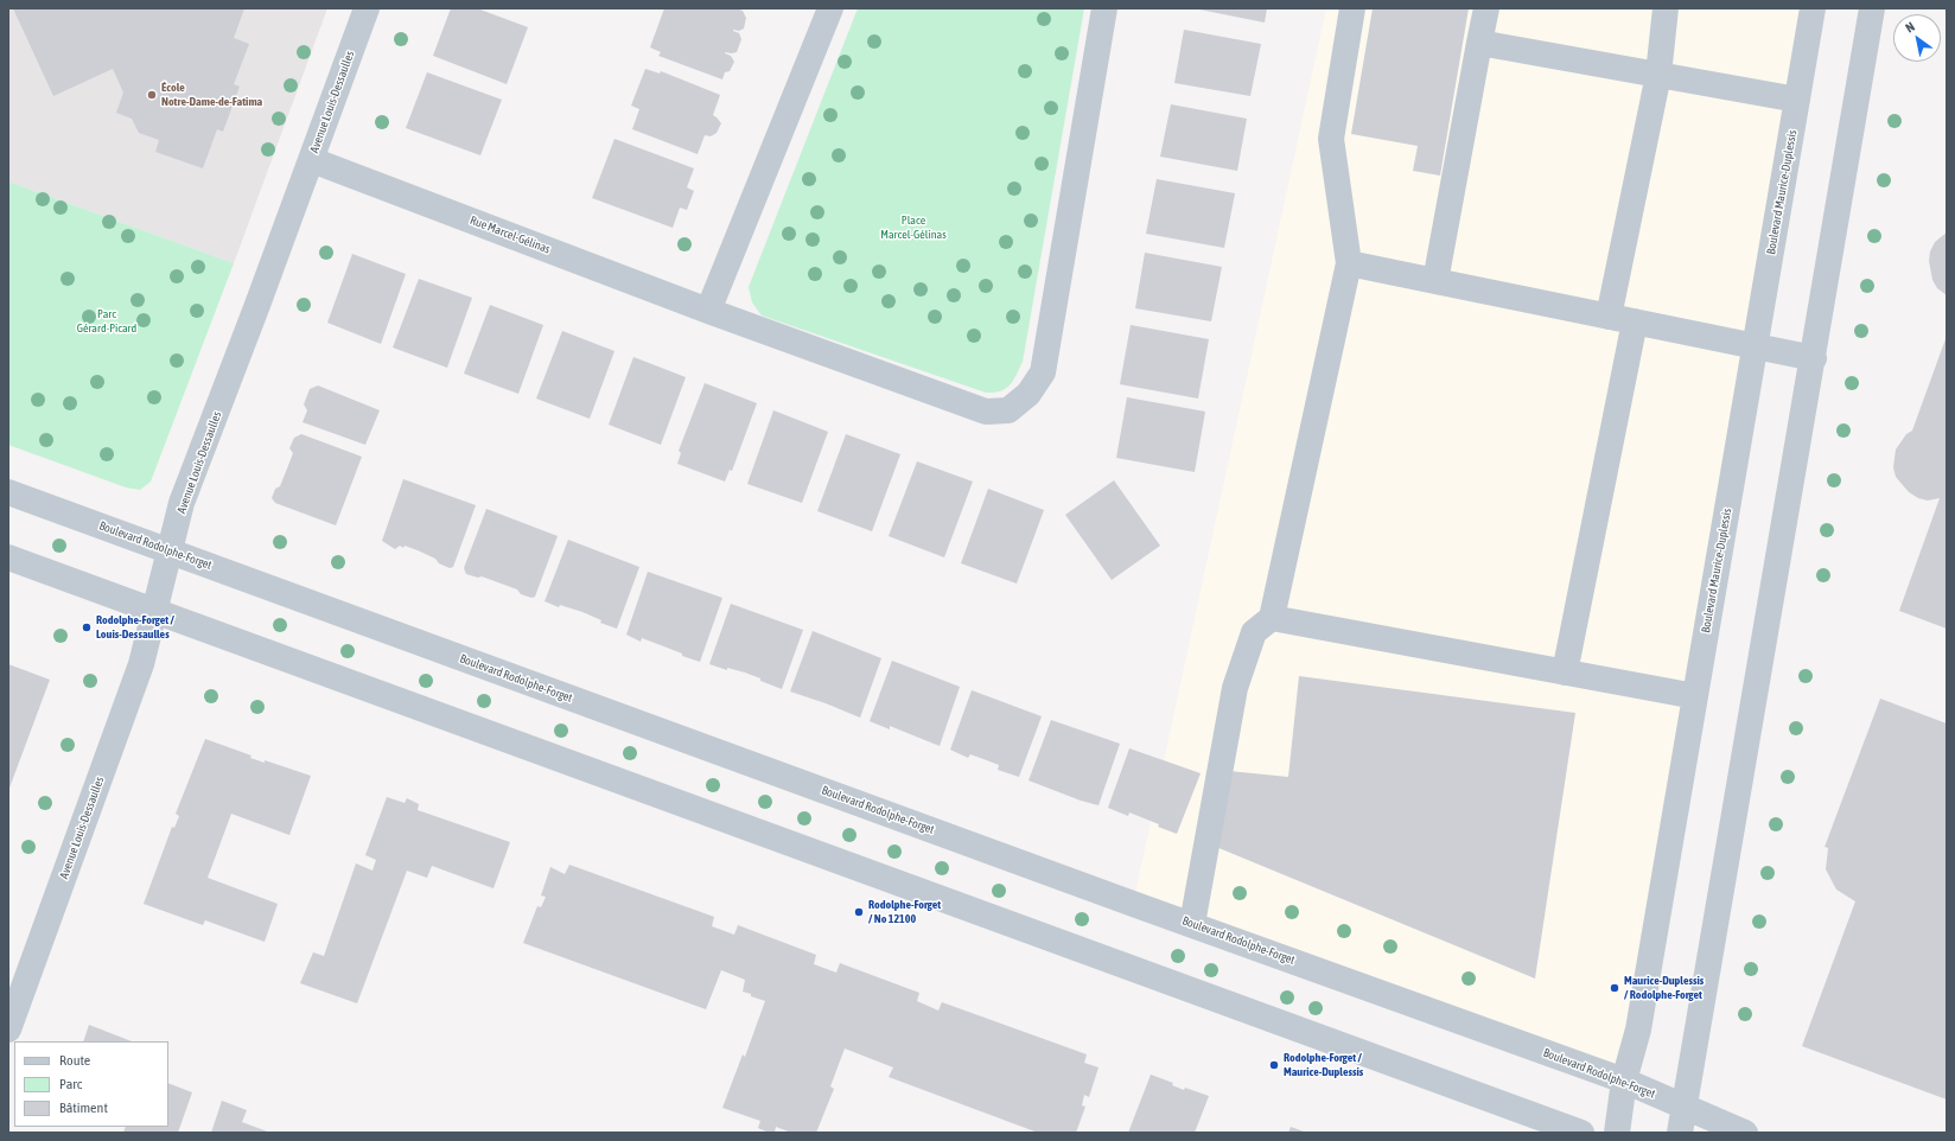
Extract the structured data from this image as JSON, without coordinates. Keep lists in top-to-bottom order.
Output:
{
  "streets": {
    "street": [
      "Avenue Louis-Dessaulles",
      "Boulevard Maurice-Duplessis",
      "Rue Marcel-Gélinas",
      "Boulevard Rodolphe-Forget"
    ]
  },
  "crossings": [
    ["Avenue Louis-Dessaulles", "Rue Marcel-Gélinas"],
    ["Avenue Louis-Dessaulles", "Boulevard Rodolphe-Forget"],
    ["Boulevard Maurice-Duplessis", "Boulevard Rodolphe-Forget"]
  ],
  "parks": ["Place Marcel-Gélinas", "Parc Gérard-Picard"],
  "places": [
    "École Notre-Dame-de-Fatima",
    "Rodolphe-Forget / Louis-Dessaulles",
    "Rodolphe-Forget / No 12100",
    "Maurice-Duplessis / Rodolphe-Forget",
    "Rodolphe-Forget / Maurice-Duplessis"
  ],
  "legend": ["Route", "Parc", "Bâtiment"],
  "north": "top left"
}
